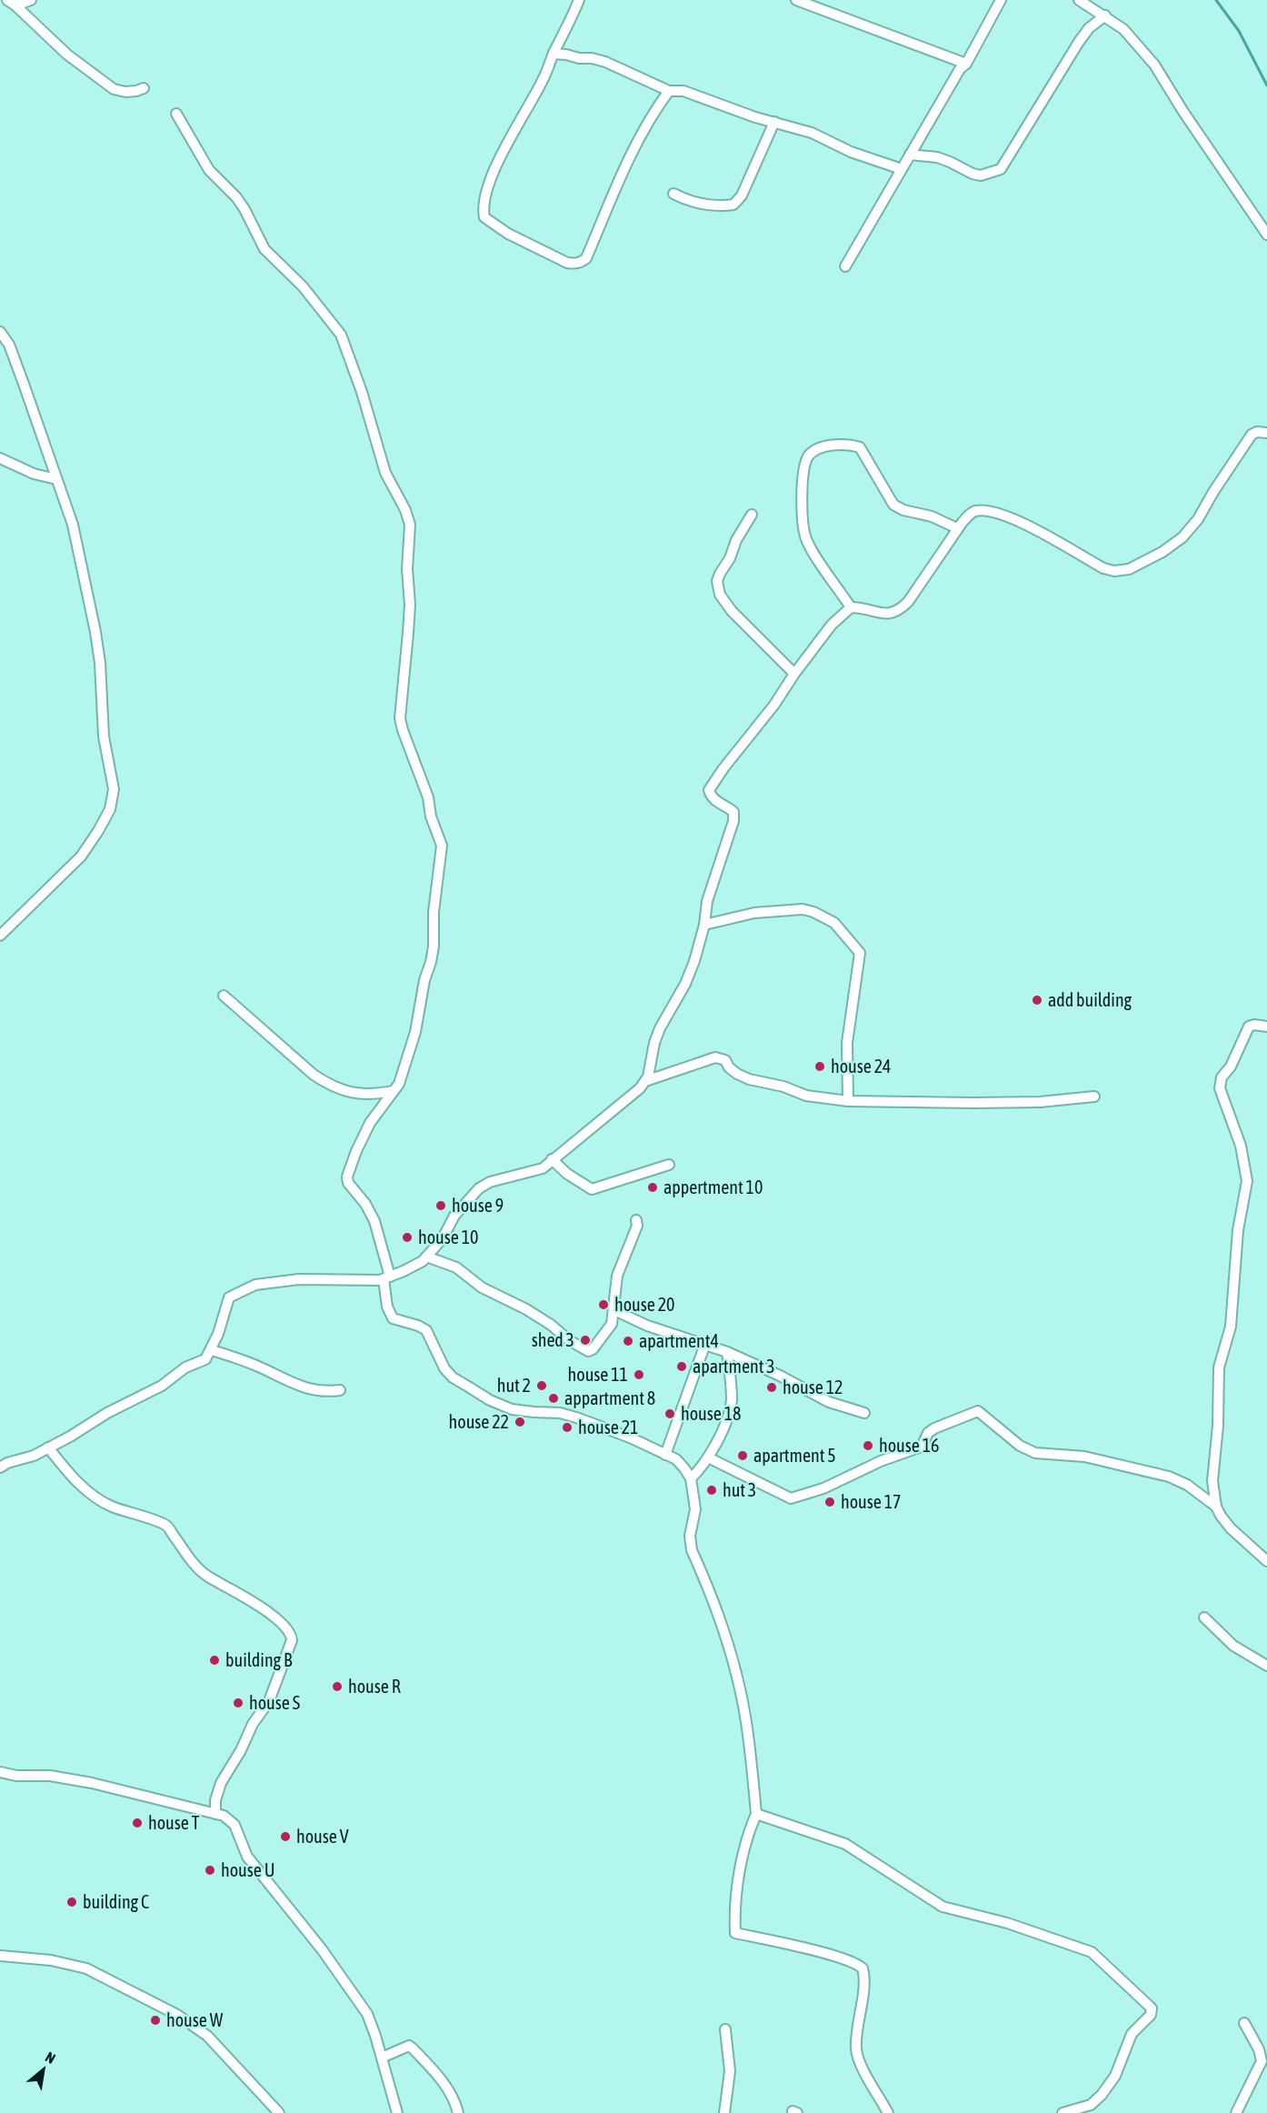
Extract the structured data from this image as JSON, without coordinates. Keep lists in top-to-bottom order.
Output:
{
  "places": [
    "add building",
    "house 24",
    "appertment 10",
    "house 9",
    "house 10",
    "house 20",
    "shed 3",
    "apartment4",
    "apartment 3",
    "house 11",
    "hut 2",
    "house 12",
    "appartment 8",
    "house 18",
    "house 22",
    "house 21",
    "house 16",
    "apartment 5",
    "hut 3",
    "house 17",
    "building B",
    "house R",
    "house S",
    "house T",
    "house V",
    "house U",
    "building C",
    "house W"
  ],
  "north": "top right"
}
